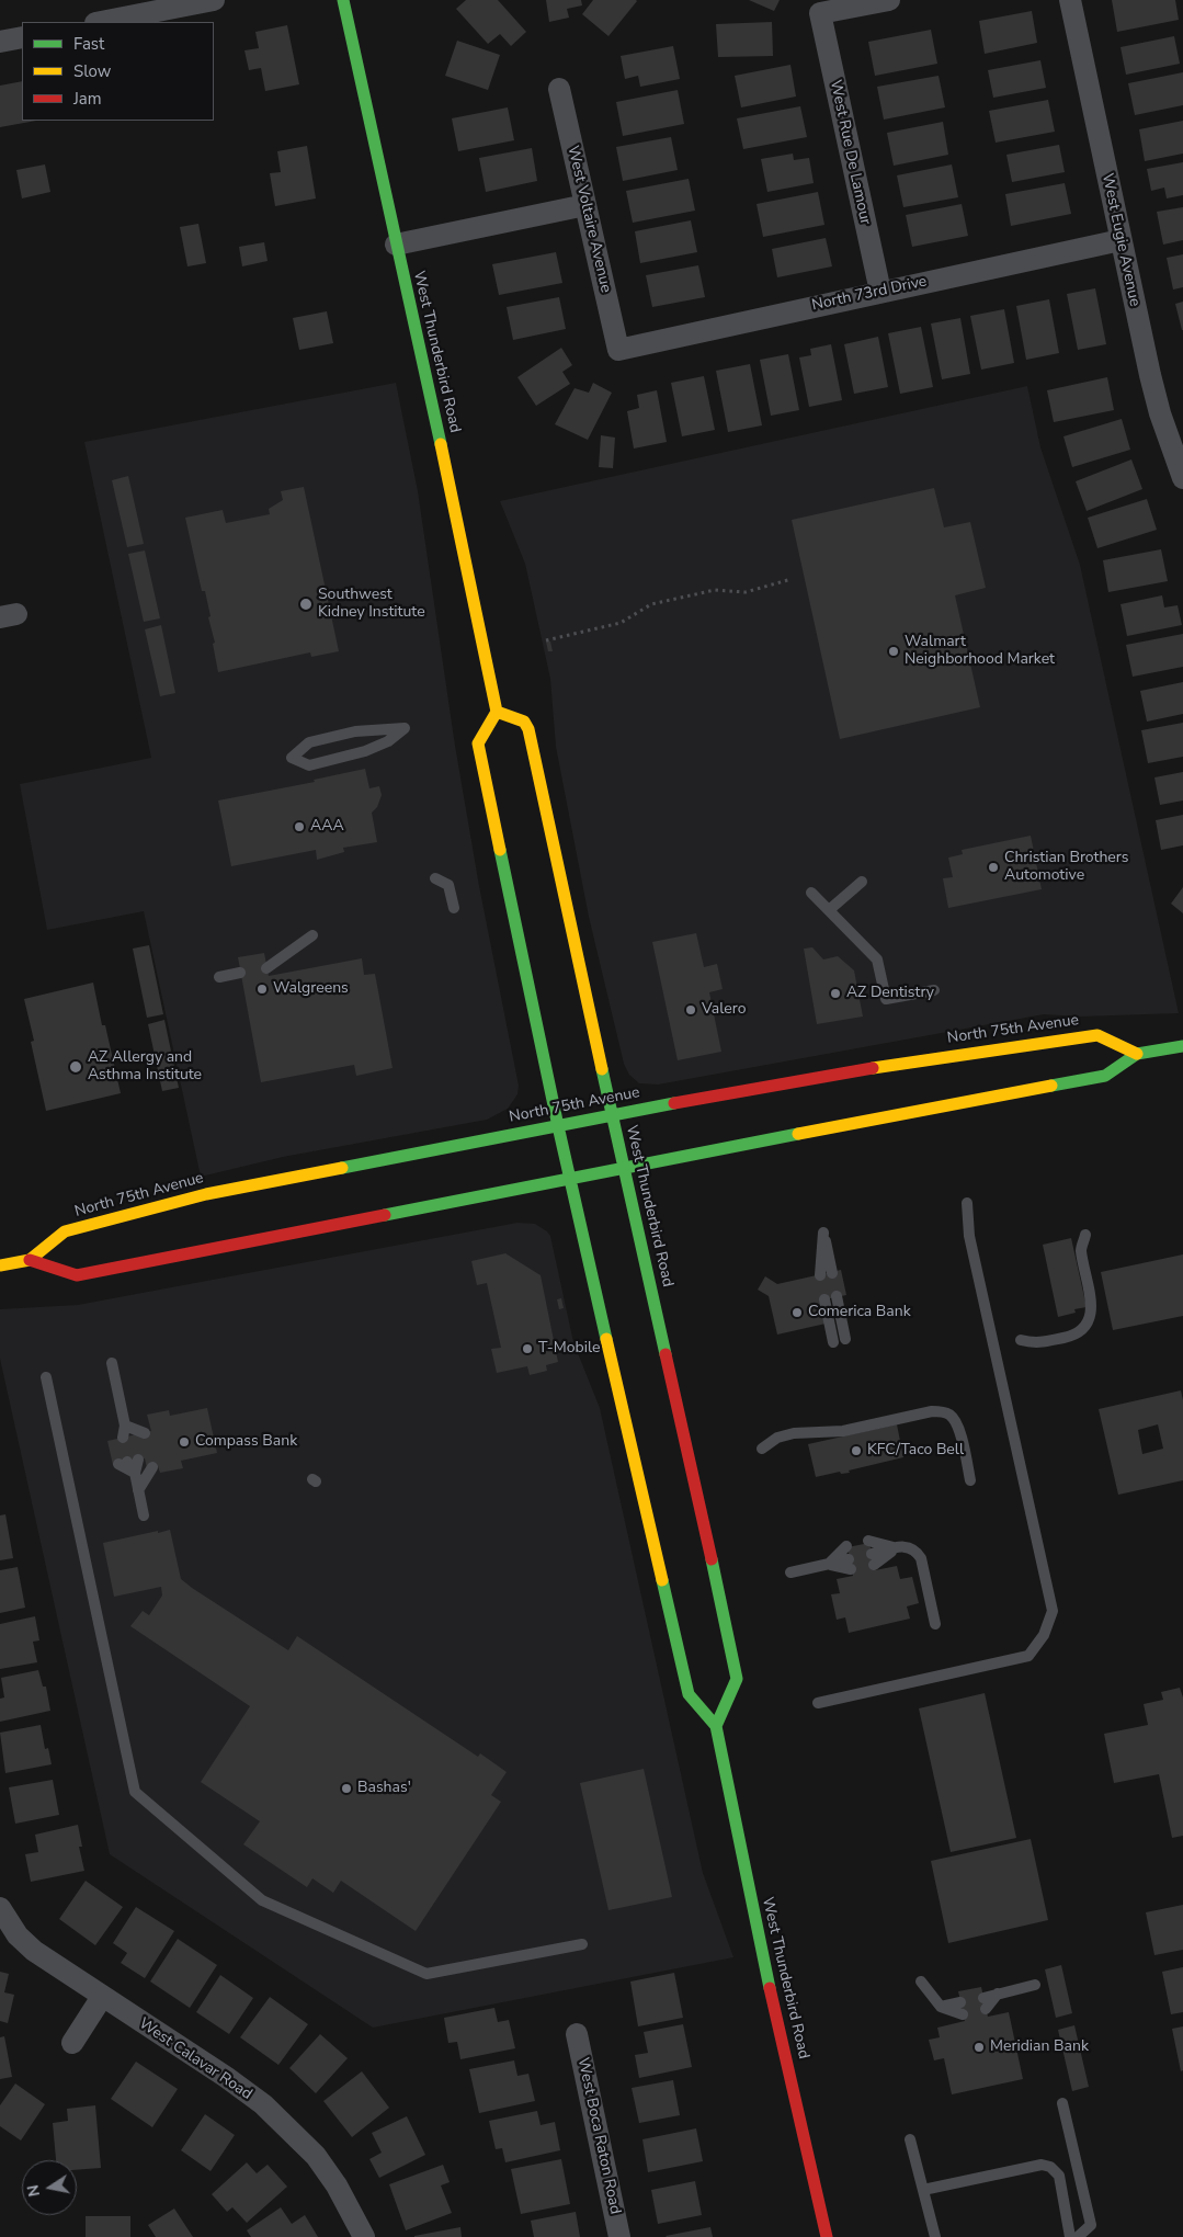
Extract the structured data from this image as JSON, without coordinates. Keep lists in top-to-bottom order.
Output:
{
  "streets": {
    "main road": ["West Thunderbird Road", "North 75th Avenue"],
    "street": [
      "West Rue De Lamour",
      "West Voltaire Avenue",
      "West Eugie Avenue",
      "North 73rd Drive",
      "West Calavar Road",
      "West Boca Raton Road"
    ]
  },
  "crossings": [
    ["West Rue De Lamour", "North 73rd Drive"],
    ["West Voltaire Avenue", "North 73rd Drive"],
    ["West Eugie Avenue", "North 73rd Drive"],
    ["West Thunderbird Road", "North 75th Avenue"]
  ],
  "places": [
    "Southwest Kidney Institute",
    "Walmart Neighborhood Market",
    "AAA",
    "Christian Brothers Automotive",
    "Walgreens",
    "AZ Dentistry",
    "Valero",
    "AZ Allergy and Asthma Institute",
    "Comerica Bank",
    "T-Mobile",
    "Compass Bank",
    "KFC/Taco Bell",
    "Bashas'",
    "Meridian Bank"
  ],
  "legend": ["Fast", "Slow", "Jam"],
  "north": "left"
}
